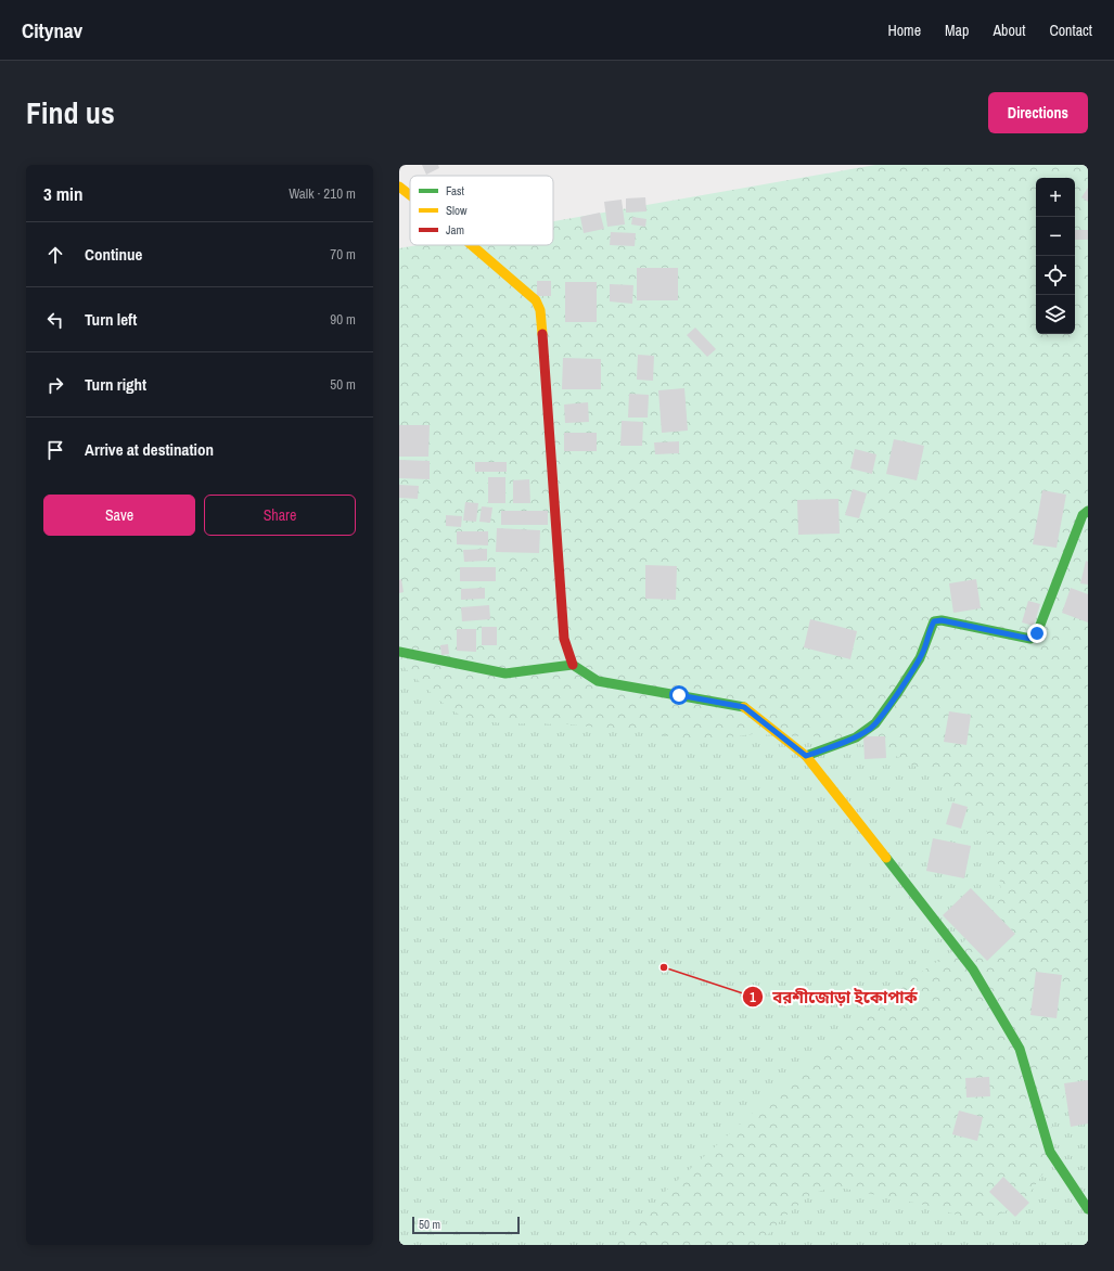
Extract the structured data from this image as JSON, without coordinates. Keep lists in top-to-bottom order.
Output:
{
  "places": ["বরশীজোড়া ইকোপার্ক"],
  "legend": ["Fast", "Slow", "Jam"],
  "scale_bar": "50 m",
  "page": {
    "header": "Citynav",
    "nav": [
      "Home",
      "Map",
      "About",
      "Contact"
    ],
    "title": "Find us",
    "buttons": [
      "Directions",
      ["Save", "Share"]
    ],
    "heading": ["3 min", "Walk · 210 m"],
    "map_buttons": ["+", "−"],
    "list": [
      ["Continue", "70 m"],
      ["Turn left", "90 m"],
      ["Turn right", "50 m"],
      "Arrive at destination"
    ],
    "scale": "50 m"
  }
}
